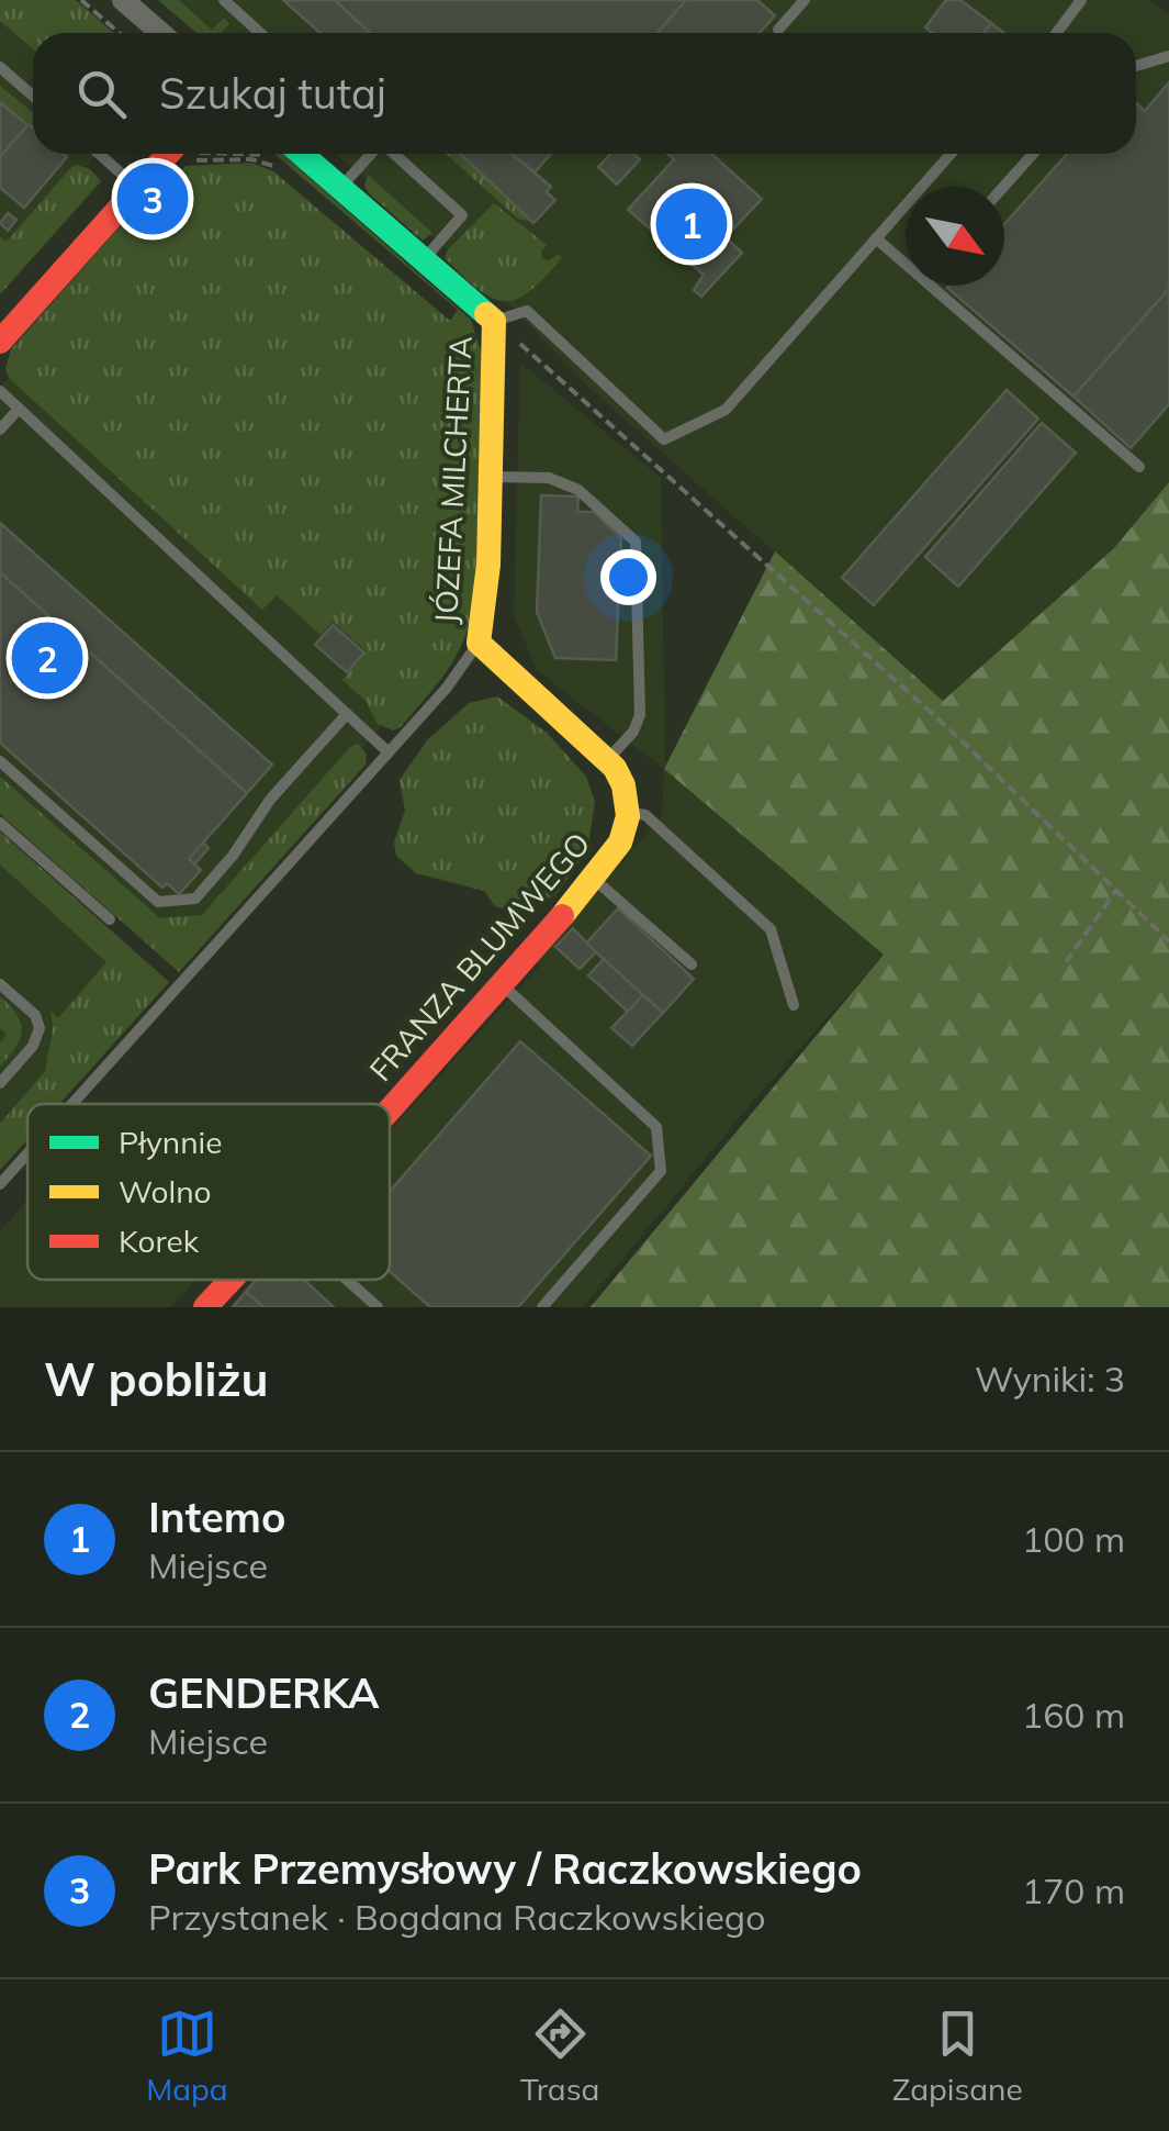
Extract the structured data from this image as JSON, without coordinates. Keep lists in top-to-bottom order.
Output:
{
  "streets": {
    "street": ["JÓZEFA MILCHERTA", "FRANZA BLUMWEGO"]
  },
  "legend": ["Płynnie", "Wolno", "Korek"],
  "north": "bottom right",
  "page": {
    "search": "Szukaj tutaj",
    "pins": ["3", "1", "2"],
    "heading": ["W pobliżu", "Wyniki: 3"],
    "list": [
      {
        "mark": "1",
        "name": "Intemo",
        "note": "Miejsce",
        "value": "100 m"
      },
      {
        "mark": "2",
        "name": "GENDERKA",
        "note": "Miejsce",
        "value": "160 m"
      },
      {
        "mark": "3",
        "name": "Park Przemysłowy / Raczkowskiego",
        "note": "Przystanek · Bogdana Raczkowskiego",
        "value": "170 m"
      }
    ],
    "nav": ["Mapa", "Trasa", "Zapisane"]
  }
}
